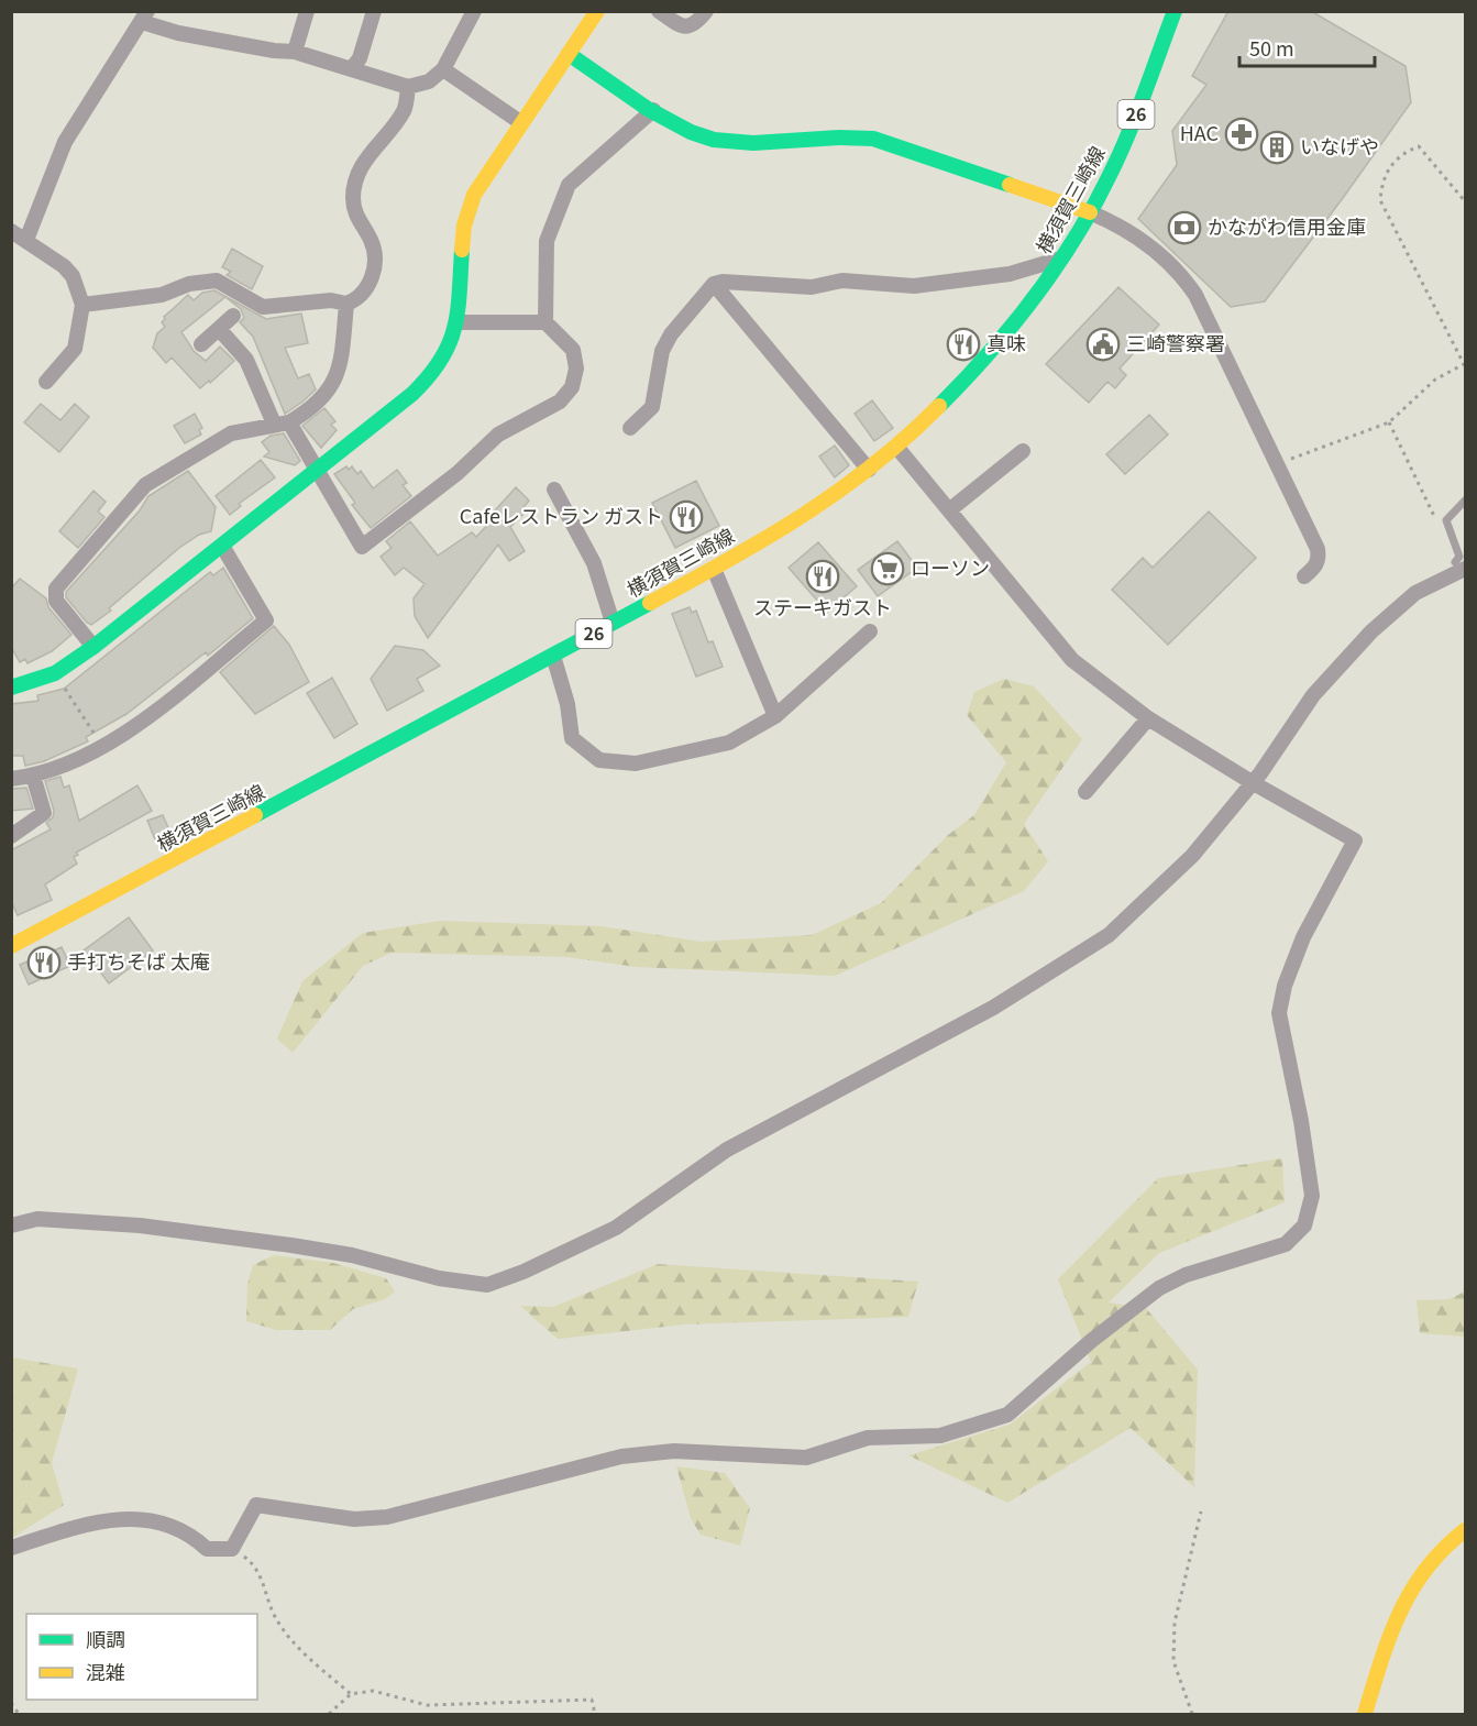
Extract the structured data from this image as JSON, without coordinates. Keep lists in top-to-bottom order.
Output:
{
  "streets": {
    "street": ["26", "横須賀三崎線"]
  },
  "places": {
    "pharmacy": ["HAC"],
    "building": ["いなげや"],
    "bank": ["かながわ信用金庫"],
    "restaurant": [
      "真味",
      "Cafeレストラン ガスト",
      "ステーキガスト",
      "手打ちそば 太庵"
    ],
    "public building": ["三崎警察署"],
    "supermarket": ["ローソン"]
  },
  "legend": ["順調", "混雑"],
  "scale_bar": "50 m"
}
